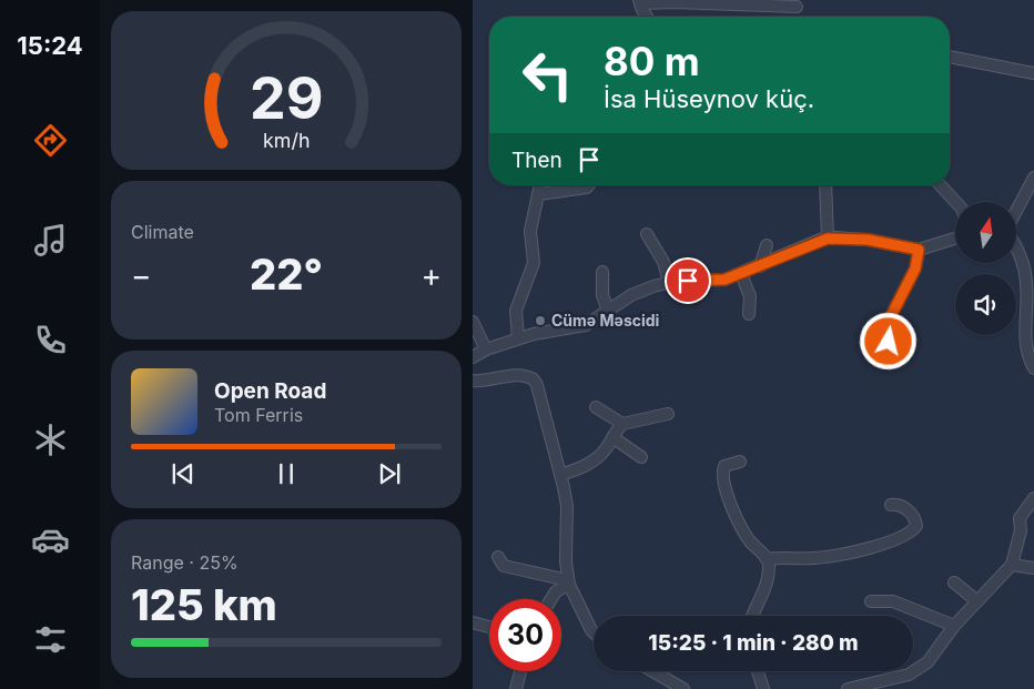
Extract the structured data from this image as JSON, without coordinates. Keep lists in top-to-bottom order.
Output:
{
  "places": ["Cümə Məscidi"],
  "north": "top",
  "page": {
    "tabs": "15:24",
    "turn": ["80 m", "İsa Hüseynov küç."],
    "then": "Then",
    "tile": [
      "Climate",
      ["Range · 25%", "125 km"]
    ],
    "heat": ["−", "22°", "+"],
    "song": ["Open Road", "Tom Ferris"],
    "limit": "30",
    "trip": "15:25 · 1 min · 280 m",
    "gauge": ["29", "km/h"]
  }
}
